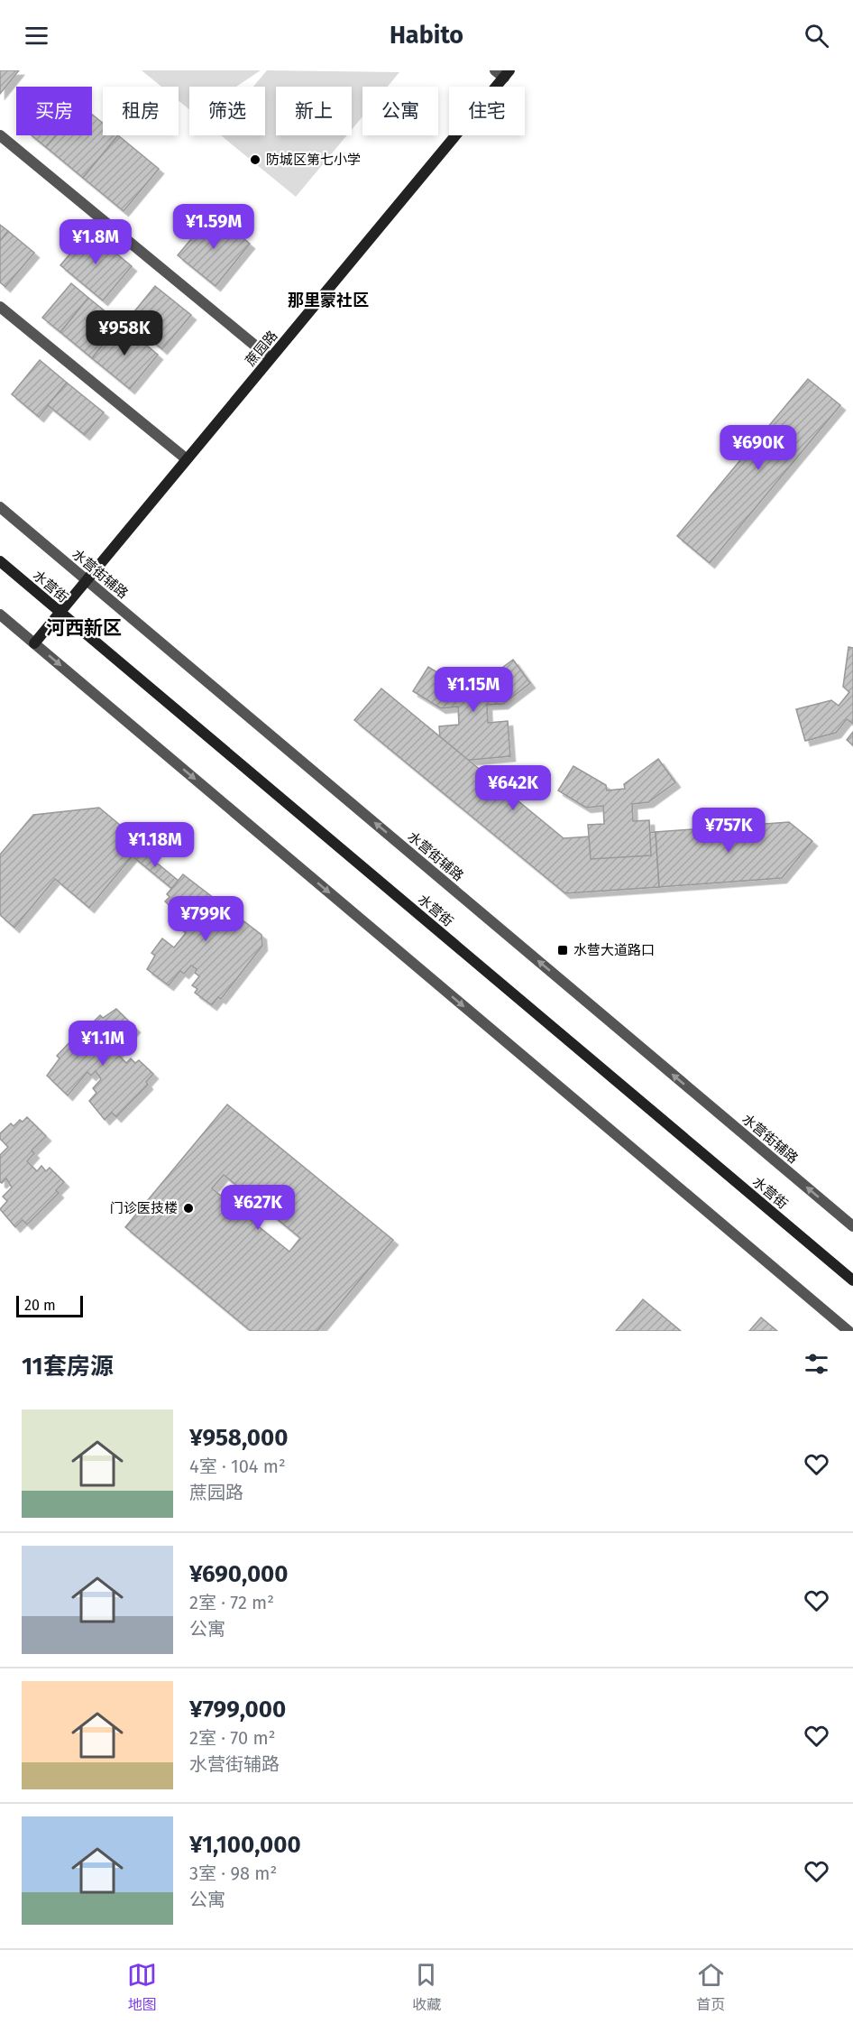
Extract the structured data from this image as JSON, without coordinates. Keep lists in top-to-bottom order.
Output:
{
  "streets": {
    "street": ["蔗园路", "水营街辅路", "水营街"]
  },
  "crossings": [
    ["蔗园路", "水营街辅路"],
    ["蔗园路", "水营街"]
  ],
  "districts": ["那里蒙社区", "河西新区"],
  "places": {
    "other": ["防城区第七小学", "门诊医技楼"],
    "transit": ["水营大道路口"]
  },
  "scale_bar": "20 m",
  "page": {
    "header": "Habito",
    "chip": [
      "买房",
      "租房",
      "筛选",
      "新上",
      "公寓",
      "住宅"
    ],
    "price": [
      "¥1.59M",
      "¥1.8M",
      "¥958K",
      "¥690K",
      "¥1.15M",
      "¥642K",
      "¥757K",
      "¥1.18M",
      "¥799K",
      "¥1.1M",
      "¥627K"
    ],
    "scale": "20 m",
    "heading": "11套房源",
    "list": [
      {
        "name": "¥958,000",
        "note": "4室 · 104 m² · 蔗园路"
      },
      {
        "name": "¥690,000",
        "note": "2室 · 72 m² · 公寓"
      },
      {
        "name": "¥799,000",
        "note": "2室 · 70 m² · 水营街辅路"
      },
      {
        "name": "¥1,100,000",
        "note": "3室 · 98 m² · 公寓"
      }
    ],
    "tabs": ["地图", "收藏", "首页"]
  }
}
